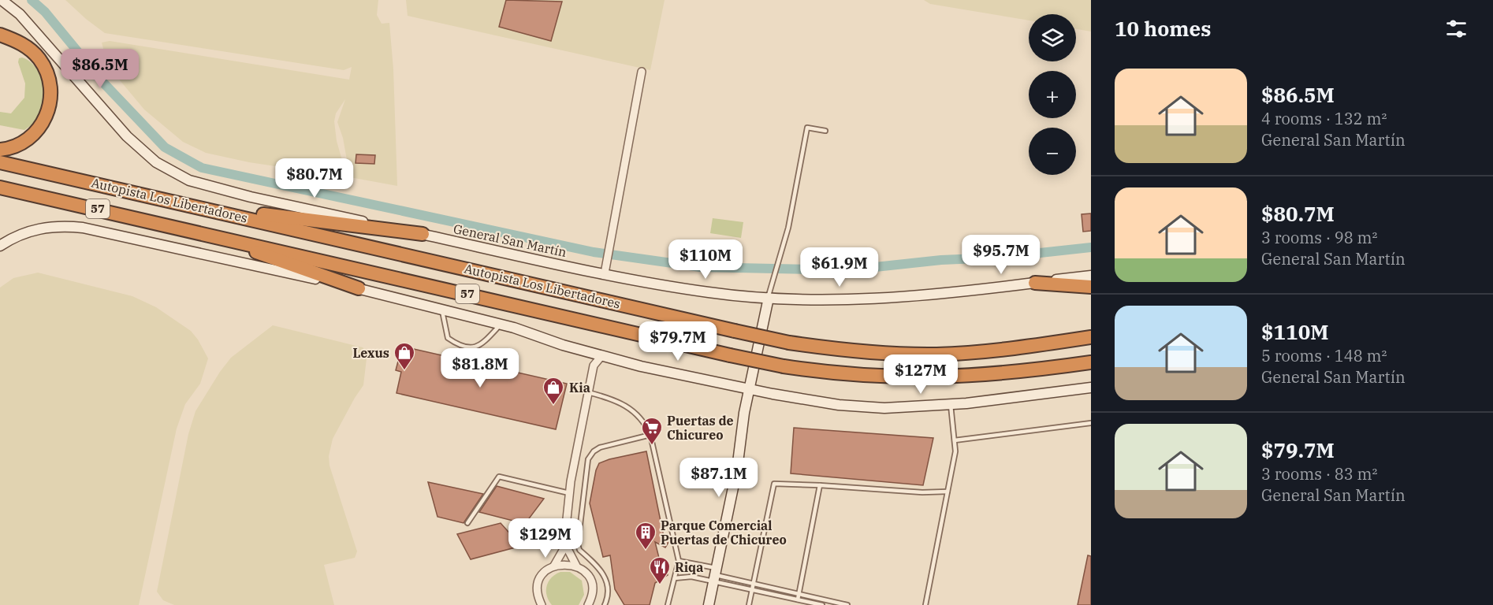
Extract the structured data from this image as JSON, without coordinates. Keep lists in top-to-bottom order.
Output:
{
  "streets": {
    "highway": ["Autopista Los Libertadores", "57"],
    "main road": ["General San Martín"]
  },
  "places": {
    "shop": ["Lexus", "Kia"],
    "supermarket": ["Puertas de Chicureo"],
    "building": ["Parque Comercial Puertas de Chicureo"],
    "restaurant": ["Riqa"]
  },
  "page": {
    "heading": "10 homes",
    "map_buttons": ["+", "−"],
    "price": [
      "$86.5M",
      "$80.7M",
      "$95.7M",
      "$110M",
      "$61.9M",
      "$79.7M",
      "$81.8M",
      "$127M",
      "$87.1M",
      "$129M"
    ],
    "list": [
      {
        "name": "$86.5M",
        "note": "4 rooms · 132 m² · General San Martín"
      },
      {
        "name": "$80.7M",
        "note": "3 rooms · 98 m² · General San Martín"
      },
      {
        "name": "$110M",
        "note": "5 rooms · 148 m² · General San Martín"
      },
      {
        "name": "$79.7M",
        "note": "3 rooms · 83 m² · General San Martín"
      }
    ]
  }
}
